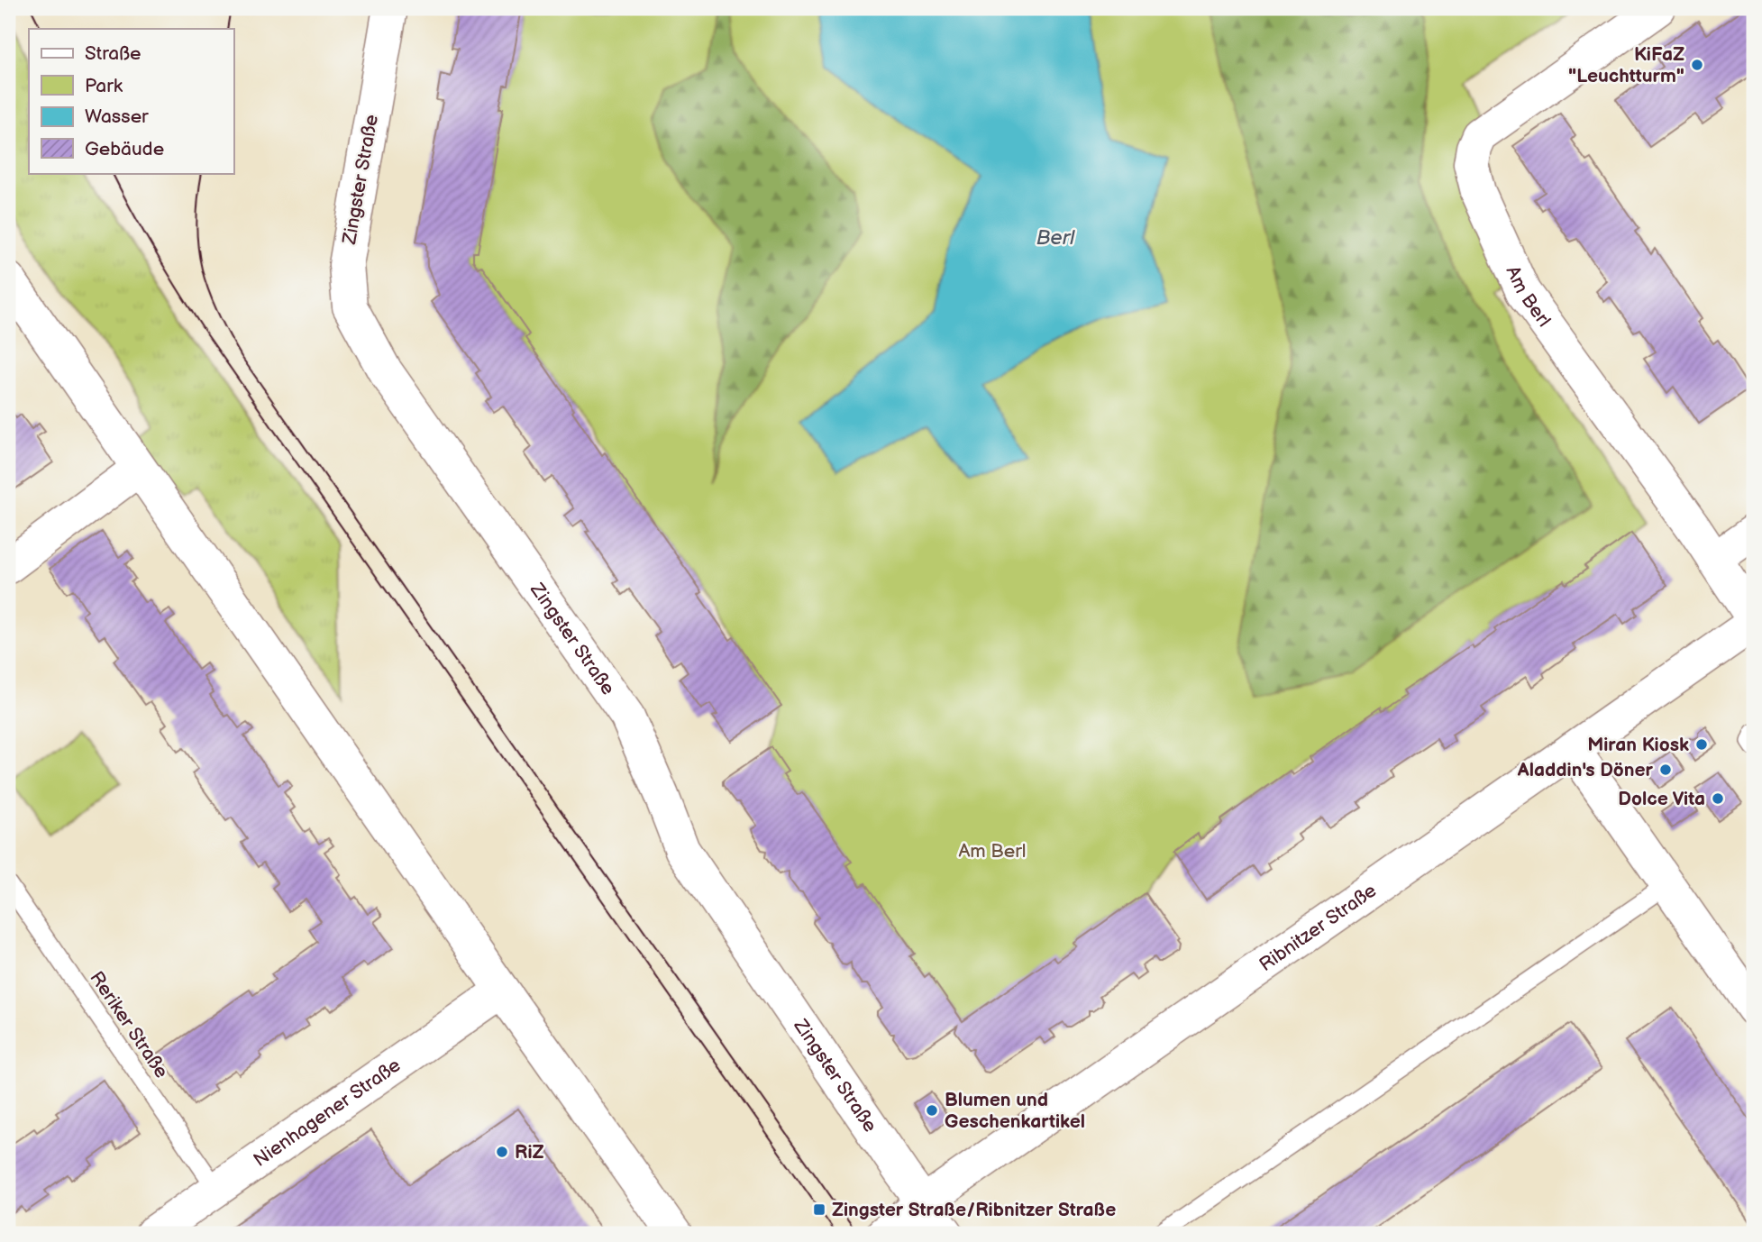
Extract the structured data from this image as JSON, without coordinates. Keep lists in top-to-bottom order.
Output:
{
  "streets": {
    "street": [
      "Zingster Straße",
      "Am Berl",
      "Ribnitzer Straße",
      "Nienhagener Straße"
    ],
    "lane": ["Reriker Straße"]
  },
  "crossings": [
    ["Zingster Straße", "Ribnitzer Straße"],
    ["Am Berl", "Ribnitzer Straße"],
    ["Reriker Straße", "Nienhagener Straße"]
  ],
  "water": ["Berl"],
  "parks": ["Am Berl"],
  "places": {
    "other": [
      "KiFaZ \"Leuchtturm\"",
      "Miran Kiosk",
      "Aladdin's Döner",
      "Dolce Vita",
      "Blumen und Geschenkartikel",
      "RiZ"
    ],
    "transit": ["Zingster Straße/Ribnitzer Straße"]
  },
  "legend": [
    "Straße",
    "Park",
    "Wasser",
    "Gebäude"
  ]
}
